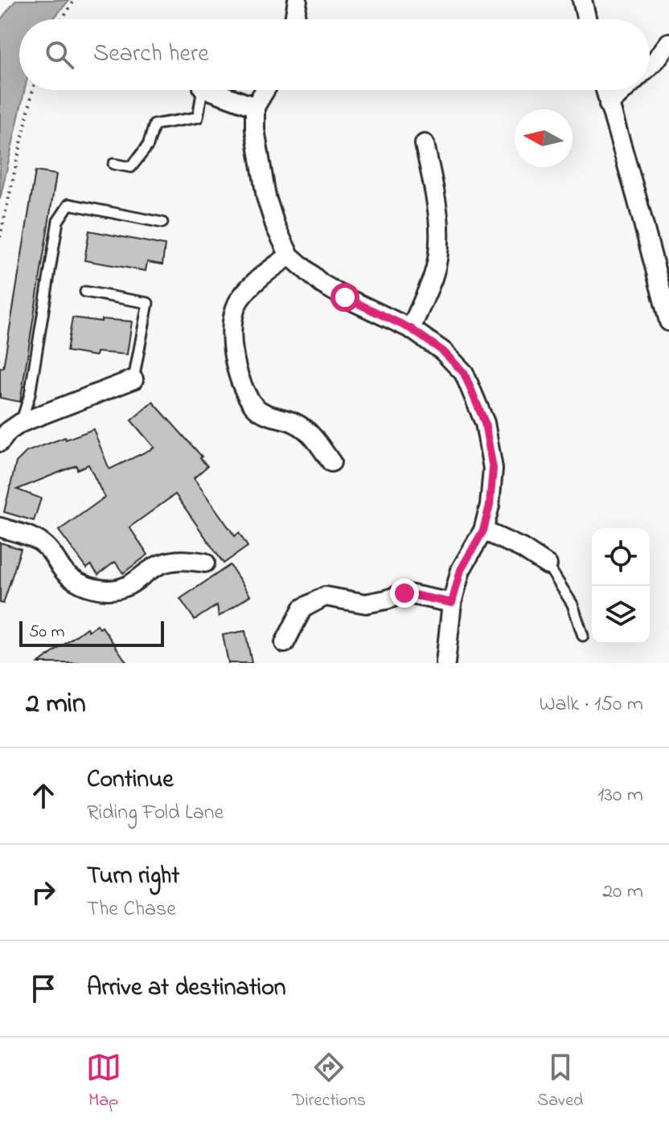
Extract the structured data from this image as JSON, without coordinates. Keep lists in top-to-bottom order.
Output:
{
  "scale_bar": "50 m",
  "north": "left",
  "page": {
    "search": "Search here",
    "scale": "50 m",
    "heading": ["2 min", "Walk · 150 m"],
    "list": [
      ["Continue", "Riding Fold Lane", "130 m"],
      ["Turn right", "The Chase", "20 m"],
      "Arrive at destination"
    ],
    "nav": ["Map", "Directions", "Saved"]
  }
}
